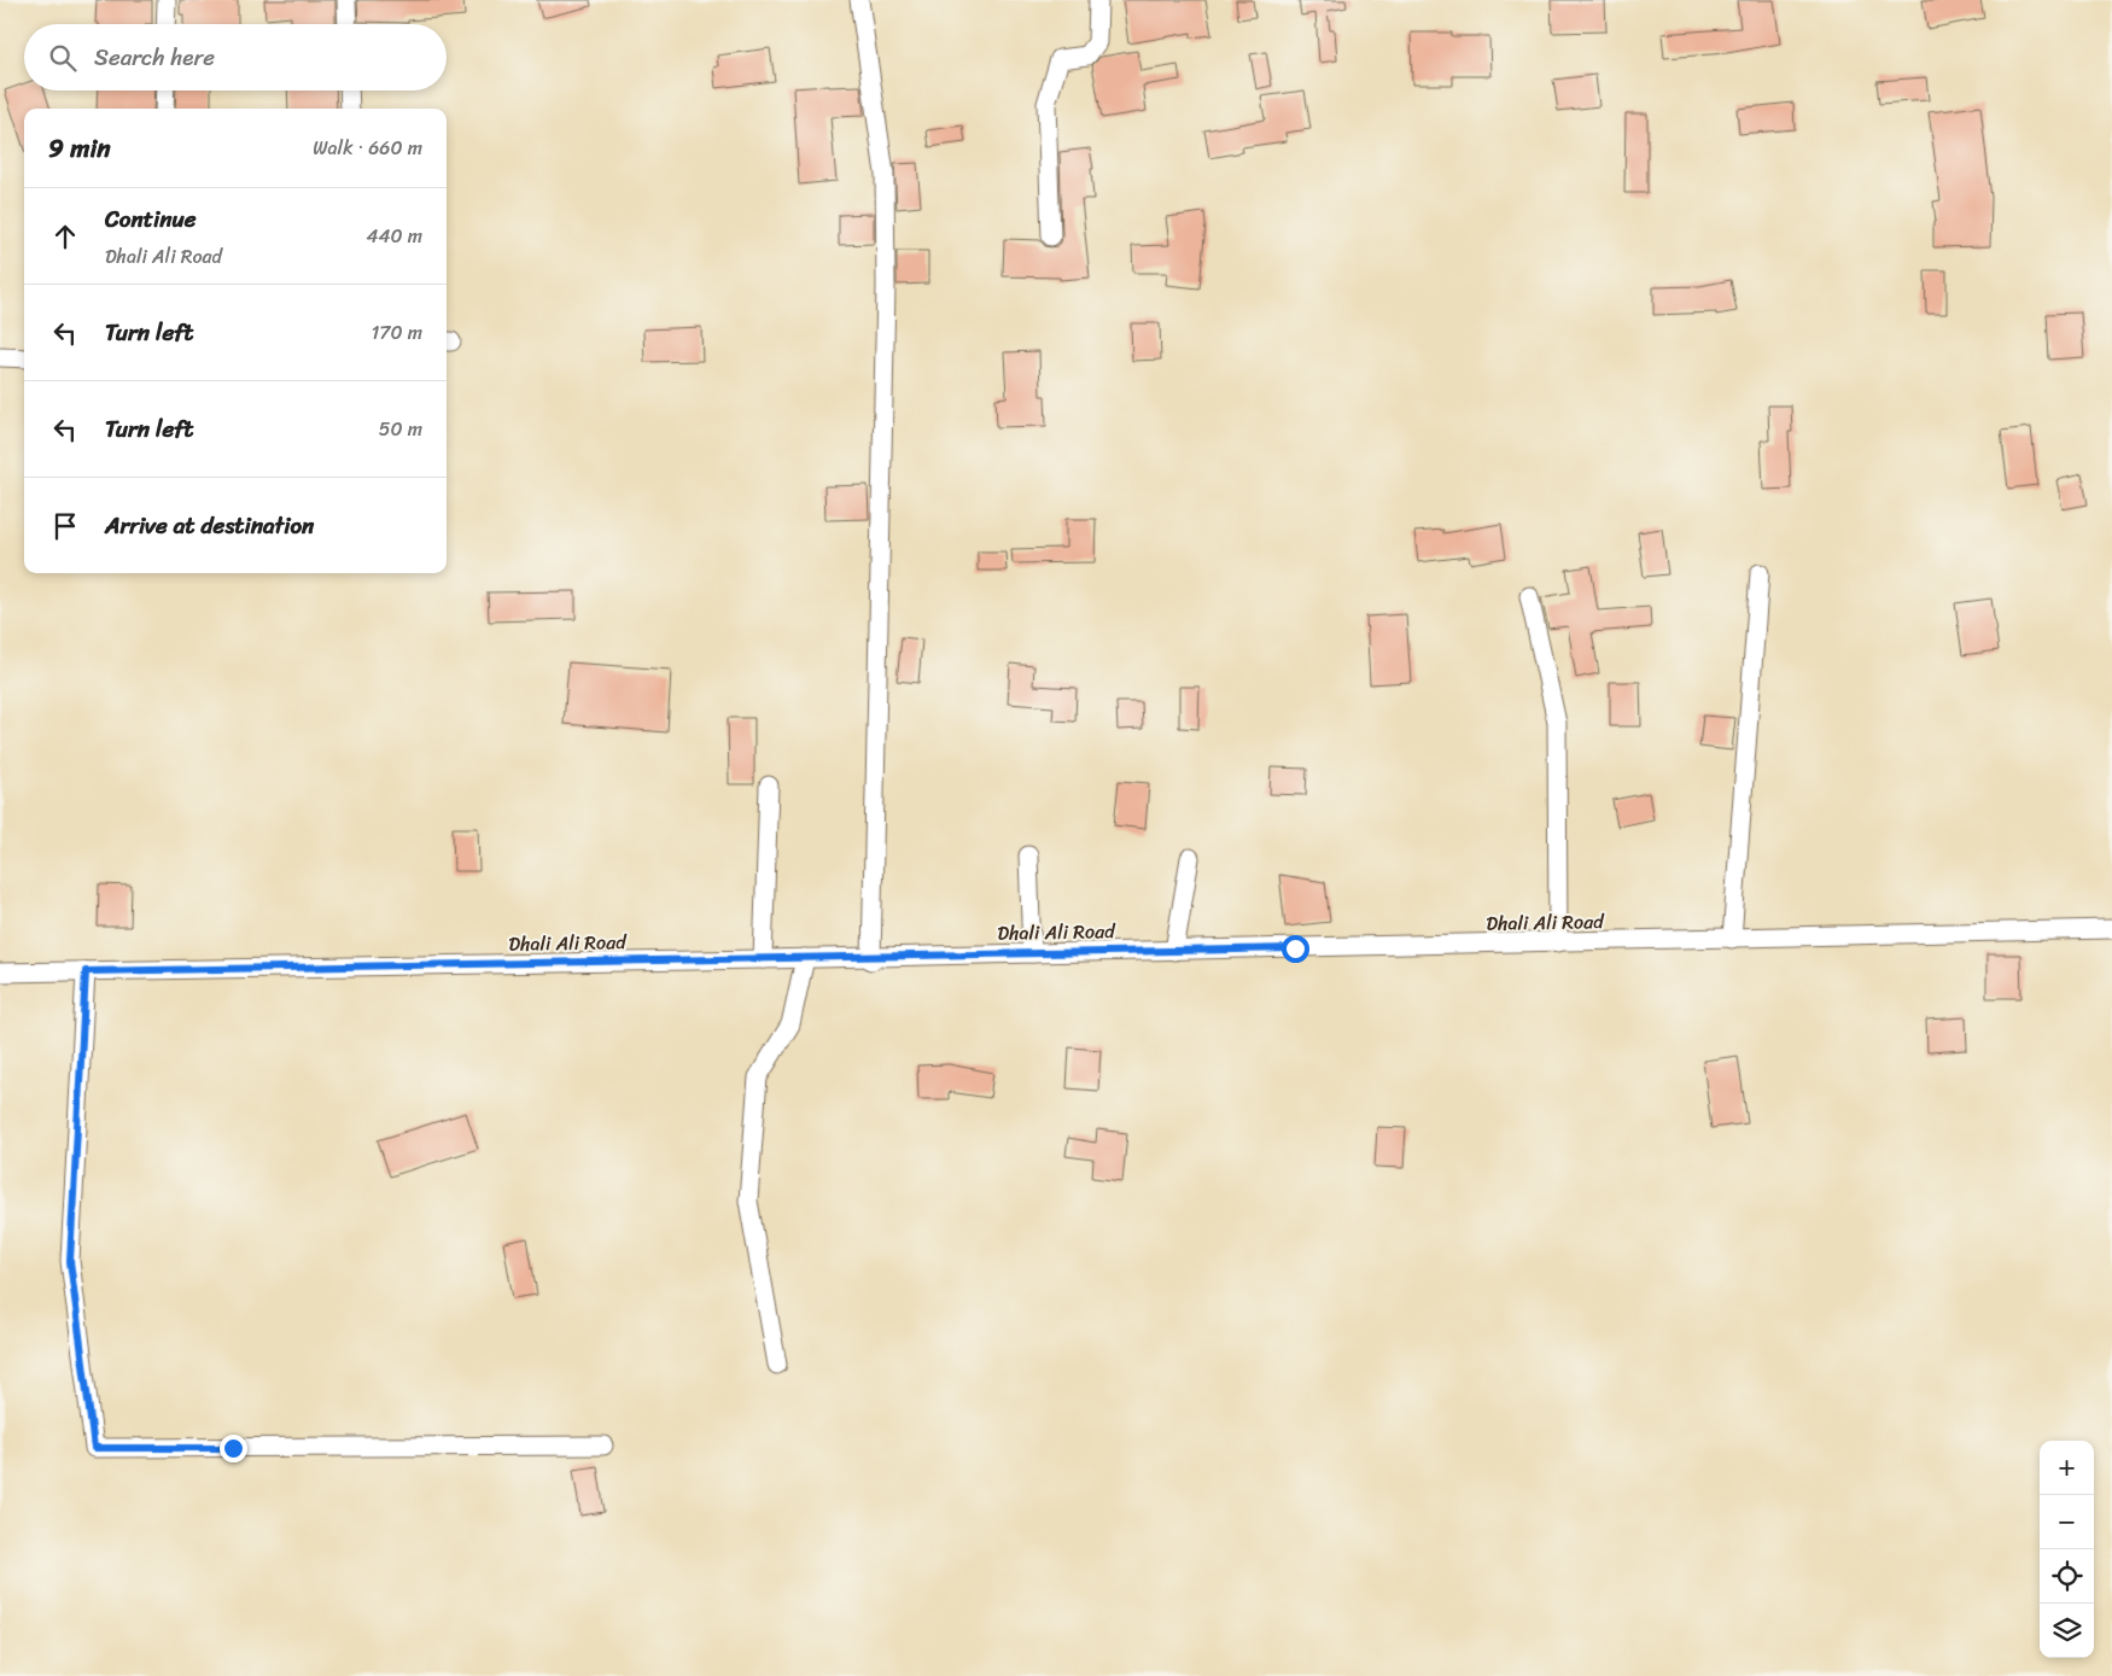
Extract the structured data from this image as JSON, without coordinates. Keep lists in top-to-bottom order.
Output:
{
  "streets": {
    "street": ["Dhali Ali Road"]
  },
  "page": {
    "search": "Search here",
    "heading": ["9 min", "Walk · 660 m"],
    "list": [
      ["Continue", "Dhali Ali Road", "440 m"],
      ["Turn left", "170 m"],
      ["Turn left", "50 m"],
      "Arrive at destination"
    ],
    "map_buttons": ["+", "−"]
  }
}
